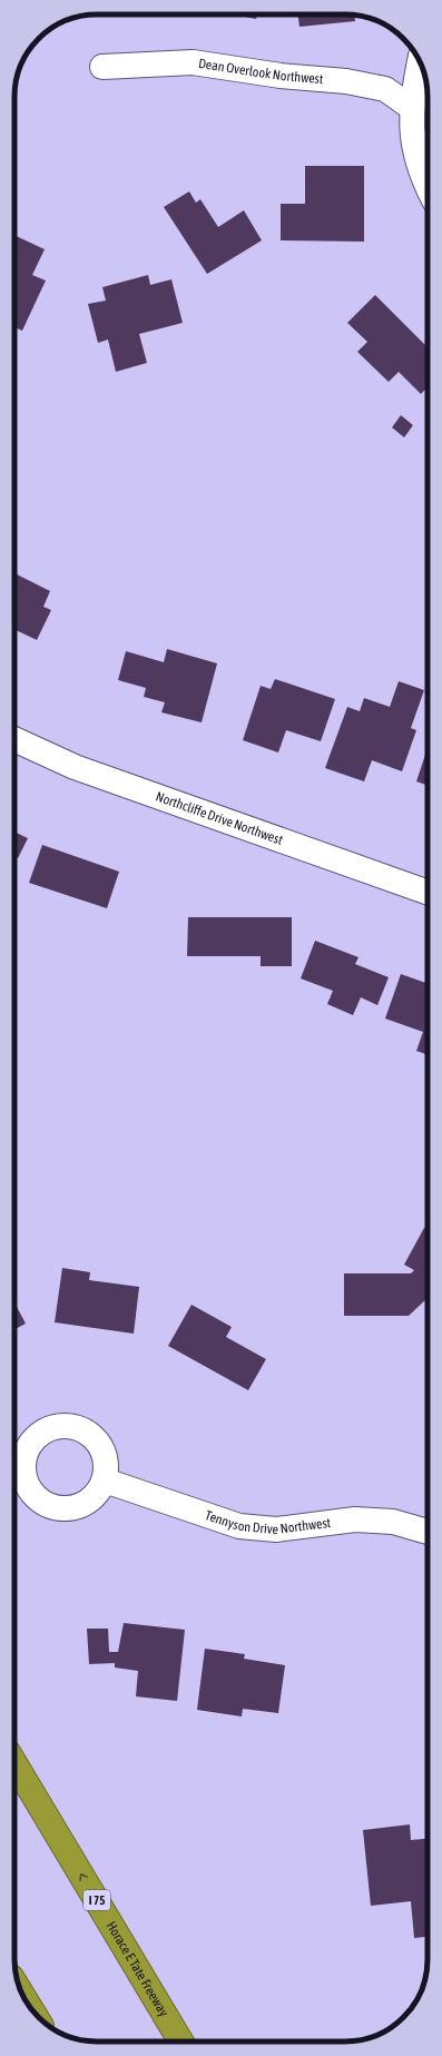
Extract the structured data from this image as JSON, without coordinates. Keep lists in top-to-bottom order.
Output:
{
  "streets": {
    "highway": ["I 75", "Horace E Tate Freeway"],
    "street": ["Dean Overlook Northwest", "Northcliffe Drive Northwest", "Tennyson Drive Northwest"]
  },
  "one_way": ["Horace E Tate Freeway"]
}
